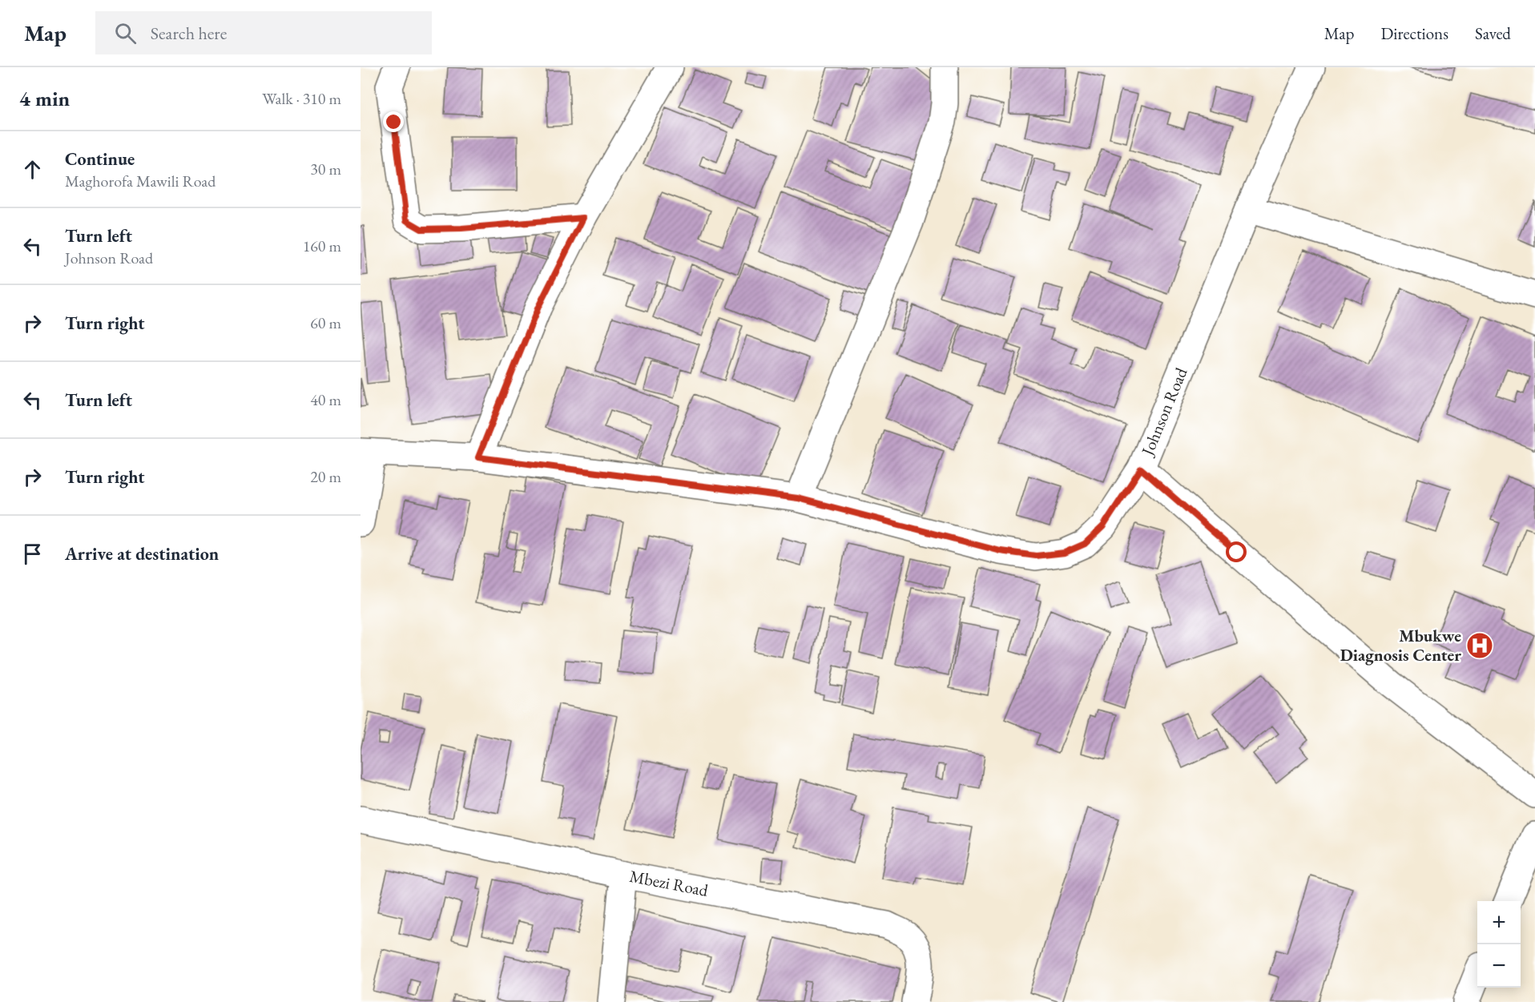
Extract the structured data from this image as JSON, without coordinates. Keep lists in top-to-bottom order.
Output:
{
  "streets": {
    "street": ["Johnson Road", "Mbezi Road"]
  },
  "places": {
    "hospital": ["Mbukwe Diagnosis Center"]
  },
  "page": {
    "header": "Map",
    "search": "Search here",
    "nav": ["Map", "Directions", "Saved"],
    "heading": ["4 min", "Walk · 310 m"],
    "list": [
      ["Continue", "Maghorofa Mawili Road", "30 m"],
      ["Turn left", "Johnson Road", "160 m"],
      ["Turn right", "60 m"],
      ["Turn left", "40 m"],
      ["Turn right", "20 m"],
      "Arrive at destination"
    ],
    "map_buttons": ["+", "−"]
  }
}
